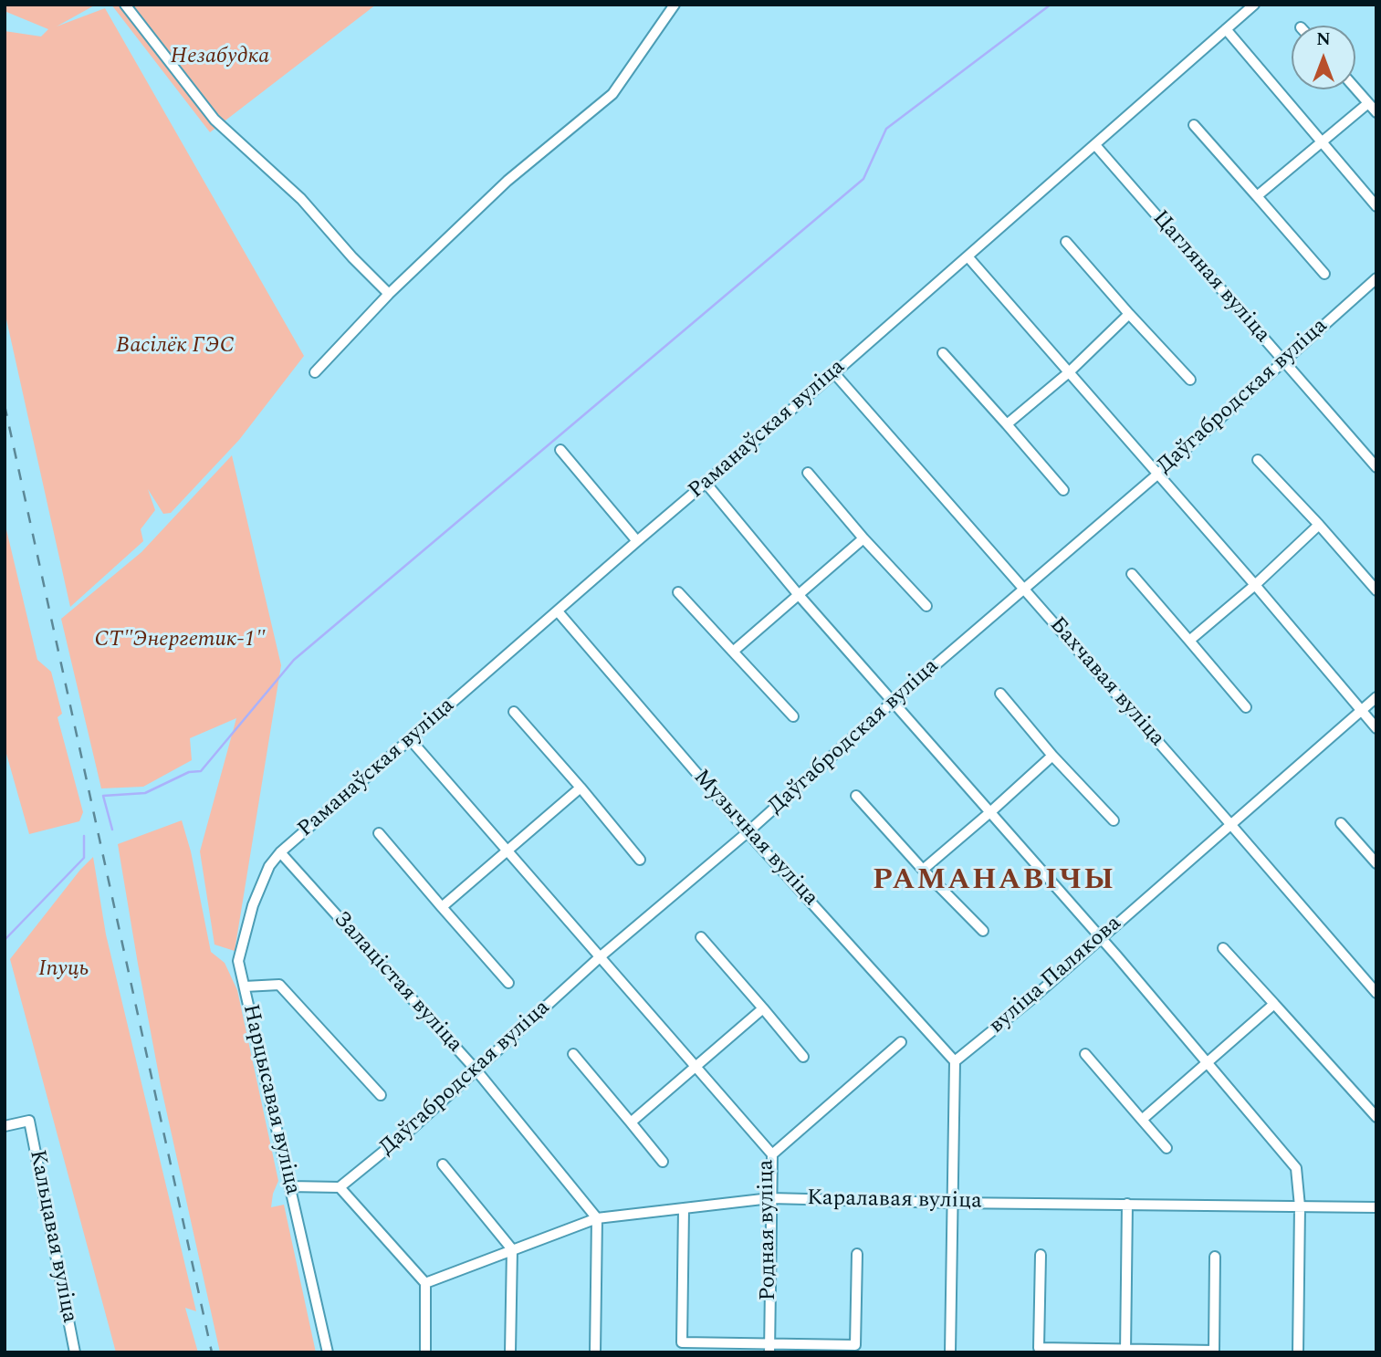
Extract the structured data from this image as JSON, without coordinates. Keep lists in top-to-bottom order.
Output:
{
  "streets": {
    "street": [
      "Цагляная вуліца",
      "Даўгабродская вуліца",
      "Раманаўская вуліца",
      "Бахчавая вуліца",
      "Музычная вуліца",
      "вуліца Палякова",
      "Залацістая вуліца",
      "Нарцысавая вуліца",
      "Каралавая вуліца",
      "Родная вуліца",
      "Кальцавая вуліца"
    ]
  },
  "crossings": [
    ["Цагляная вуліца", "Даўгабродская вуліца"],
    ["Цагляная вуліца", "Раманаўская вуліца"],
    ["Даўгабродская вуліца", "Бахчавая вуліца"],
    ["Даўгабродская вуліца", "Музычная вуліца"],
    ["Даўгабродская вуліца", "Залацістая вуліца"],
    ["Даўгабродская вуліца", "Родная вуліца"],
    ["Раманаўская вуліца", "Бахчавая вуліца"],
    ["Раманаўская вуліца", "Музычная вуліца"],
    ["Раманаўская вуліца", "Залацістая вуліца"],
    ["Раманаўская вуліца", "Нарцысавая вуліца"],
    ["Раманаўская вуліца", "Родная вуліца"],
    ["Бахчавая вуліца", "вуліца Палякова"],
    ["Музычная вуліца", "вуліца Палякова"],
    ["Залацістая вуліца", "Нарцысавая вуліца"],
    ["Залацістая вуліца", "Каралавая вуліца"],
    ["Каралавая вуліца", "Родная вуліца"]
  ],
  "districts": ["РАМАНАВІЧЫ"],
  "parks": [
    "Незабудка",
    "Васілёк ГЭС",
    "СТ\"Энергетик-1\"",
    "Іпуць"
  ],
  "north": "top"
}
